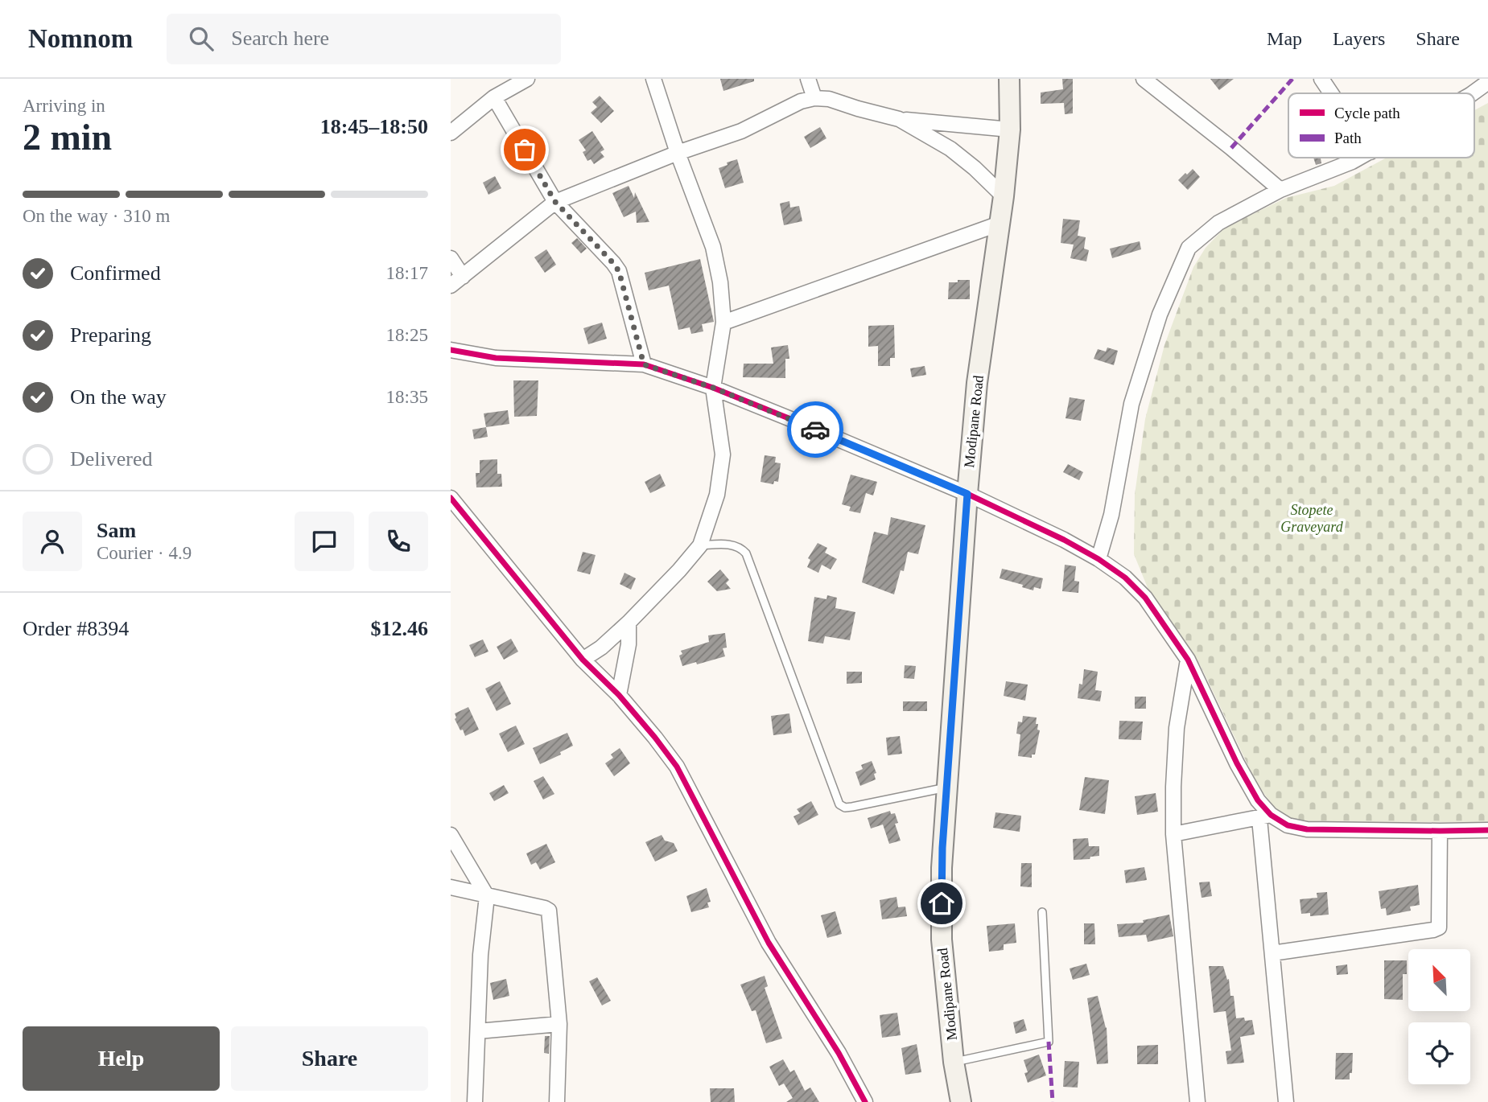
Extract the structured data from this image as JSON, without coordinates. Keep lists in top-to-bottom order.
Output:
{
  "streets": {
    "main road": ["Modipane Road"]
  },
  "parks": ["Stopete Graveyard"],
  "legend": ["Cycle path", "Path"],
  "north": "top left",
  "page": {
    "header": "Nomnom",
    "search": "Search here",
    "nav": ["Map", "Layers", "Share"],
    "heading": ["2 min", "Arriving in", "18:45–18:50"],
    "panel": [
      "Sam",
      "Courier · 4.9",
      "Order #8394",
      "$12.46"
    ],
    "bar": "On the way · 310 m",
    "list": [
      ["Confirmed", "18:17"],
      ["Preparing", "18:25"],
      ["On the way", "18:35"],
      "Delivered"
    ],
    "buttons": ["Help", "Share"]
  }
}
